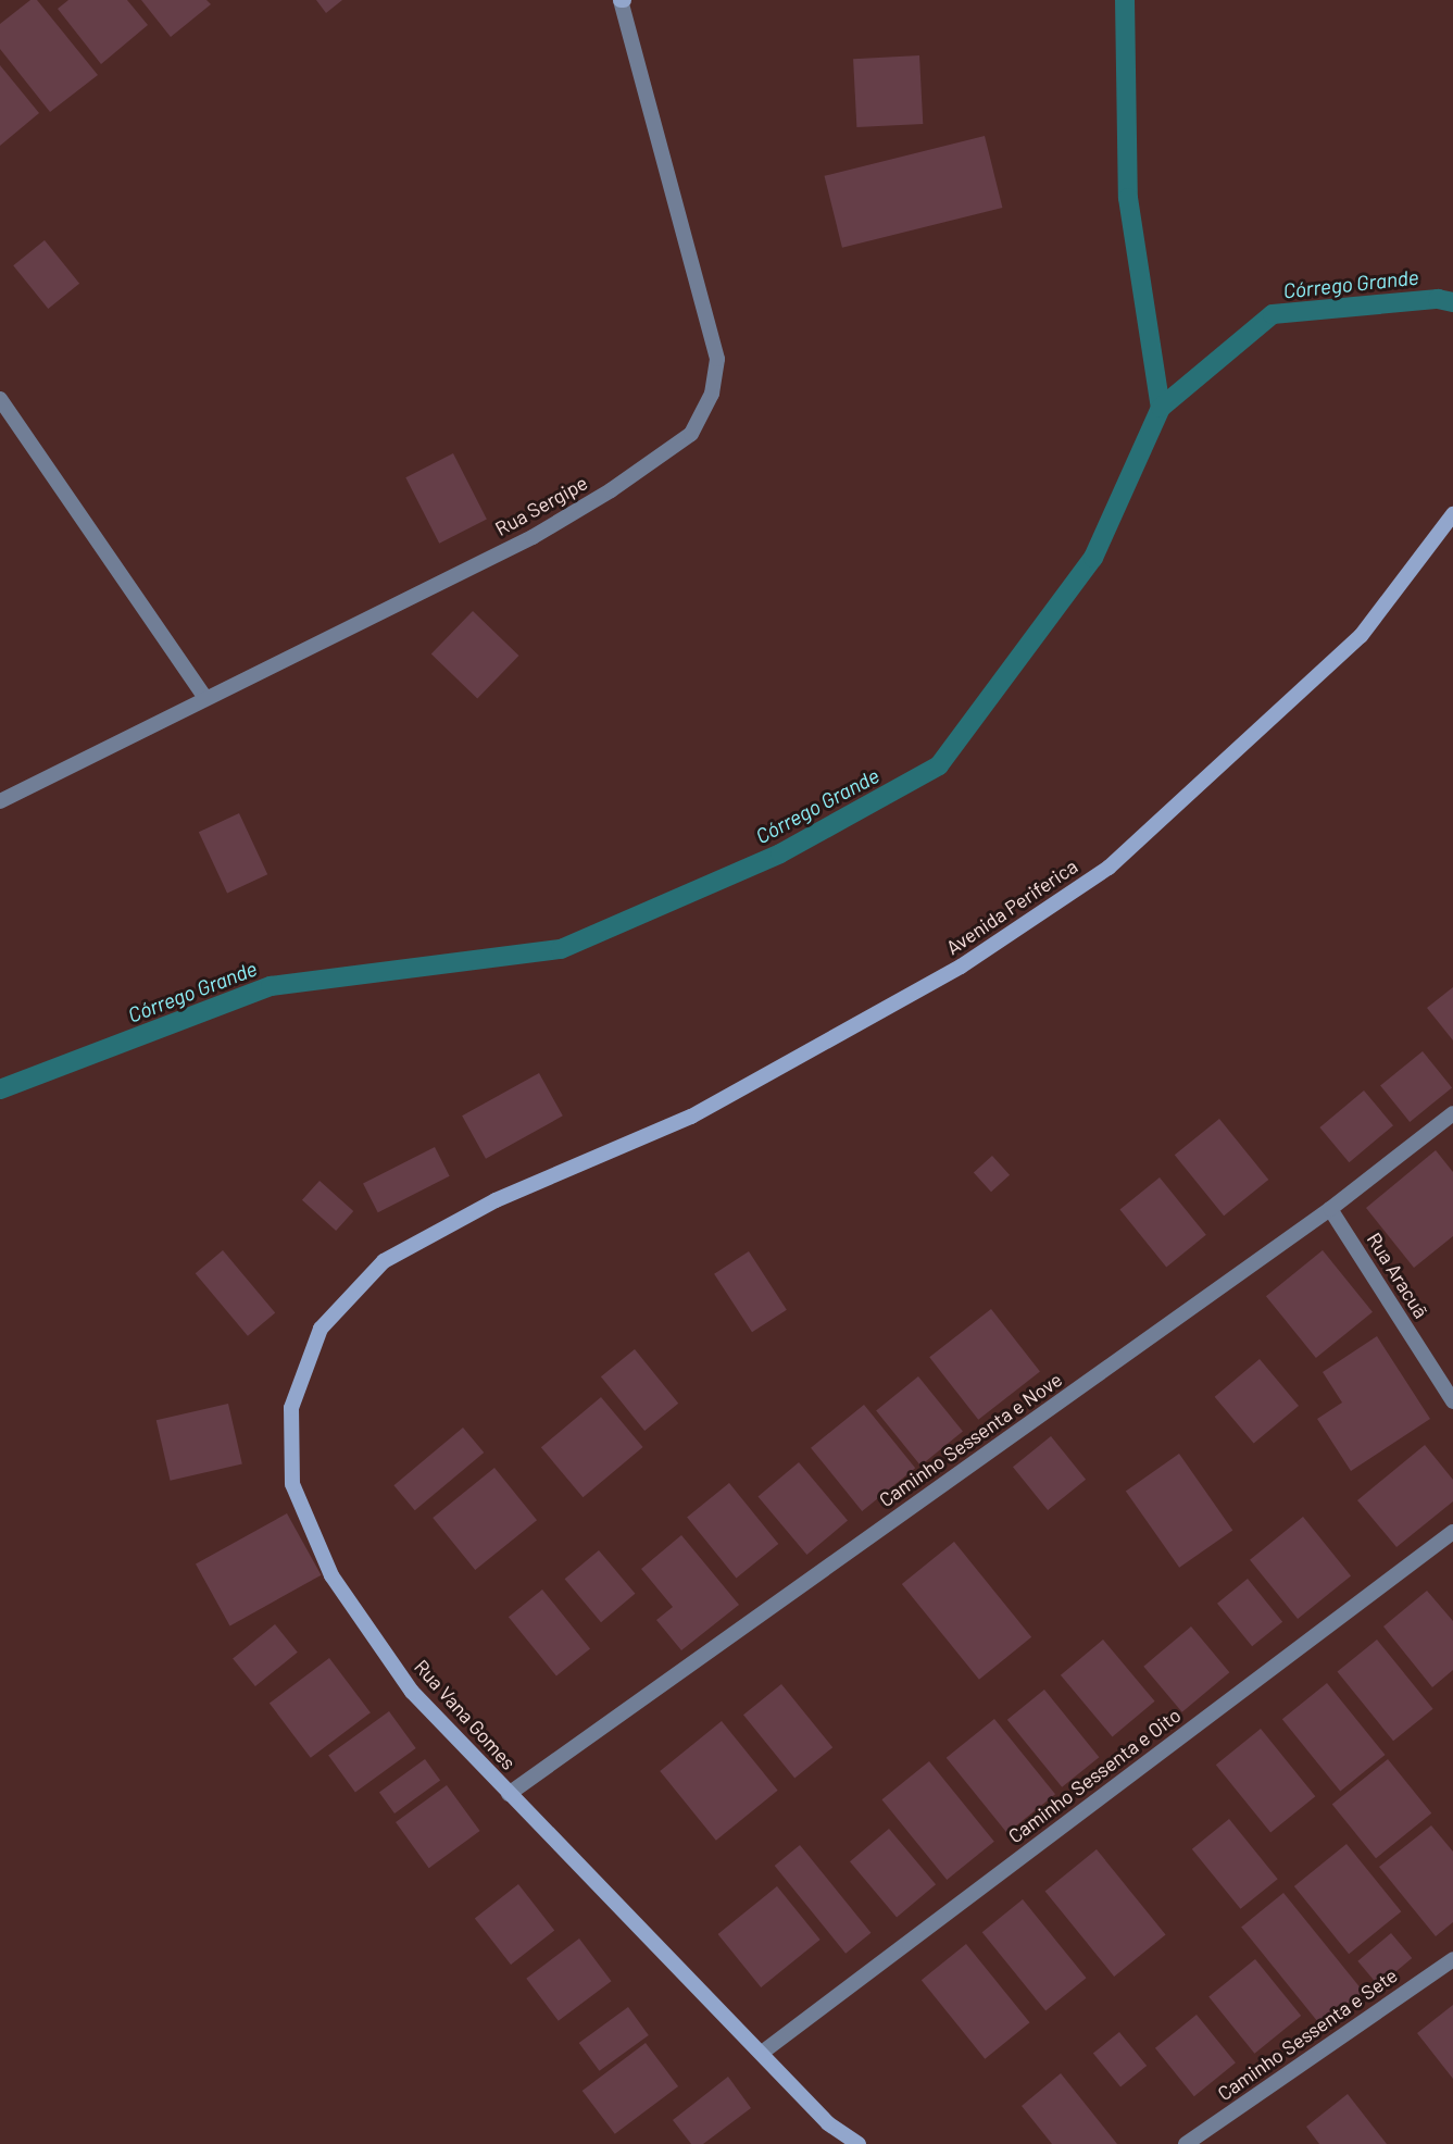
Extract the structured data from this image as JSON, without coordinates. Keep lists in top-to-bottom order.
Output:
{
  "streets": {
    "street": [
      "Rua Sergipe",
      "Avenida Periferica",
      "Rua Aracuã",
      "Caminho Sessenta e Nove",
      "Rua Vana Gomes",
      "Caminho Sessenta e Oito",
      "Caminho Sessenta e Sete"
    ]
  },
  "crossings": [
    ["Avenida Periferica", "Rua Vana Gomes"],
    ["Rua Aracuã", "Caminho Sessenta e Nove"],
    ["Caminho Sessenta e Nove", "Rua Vana Gomes"],
    ["Rua Vana Gomes", "Caminho Sessenta e Oito"]
  ],
  "water": ["Córrego Grande"]
}
